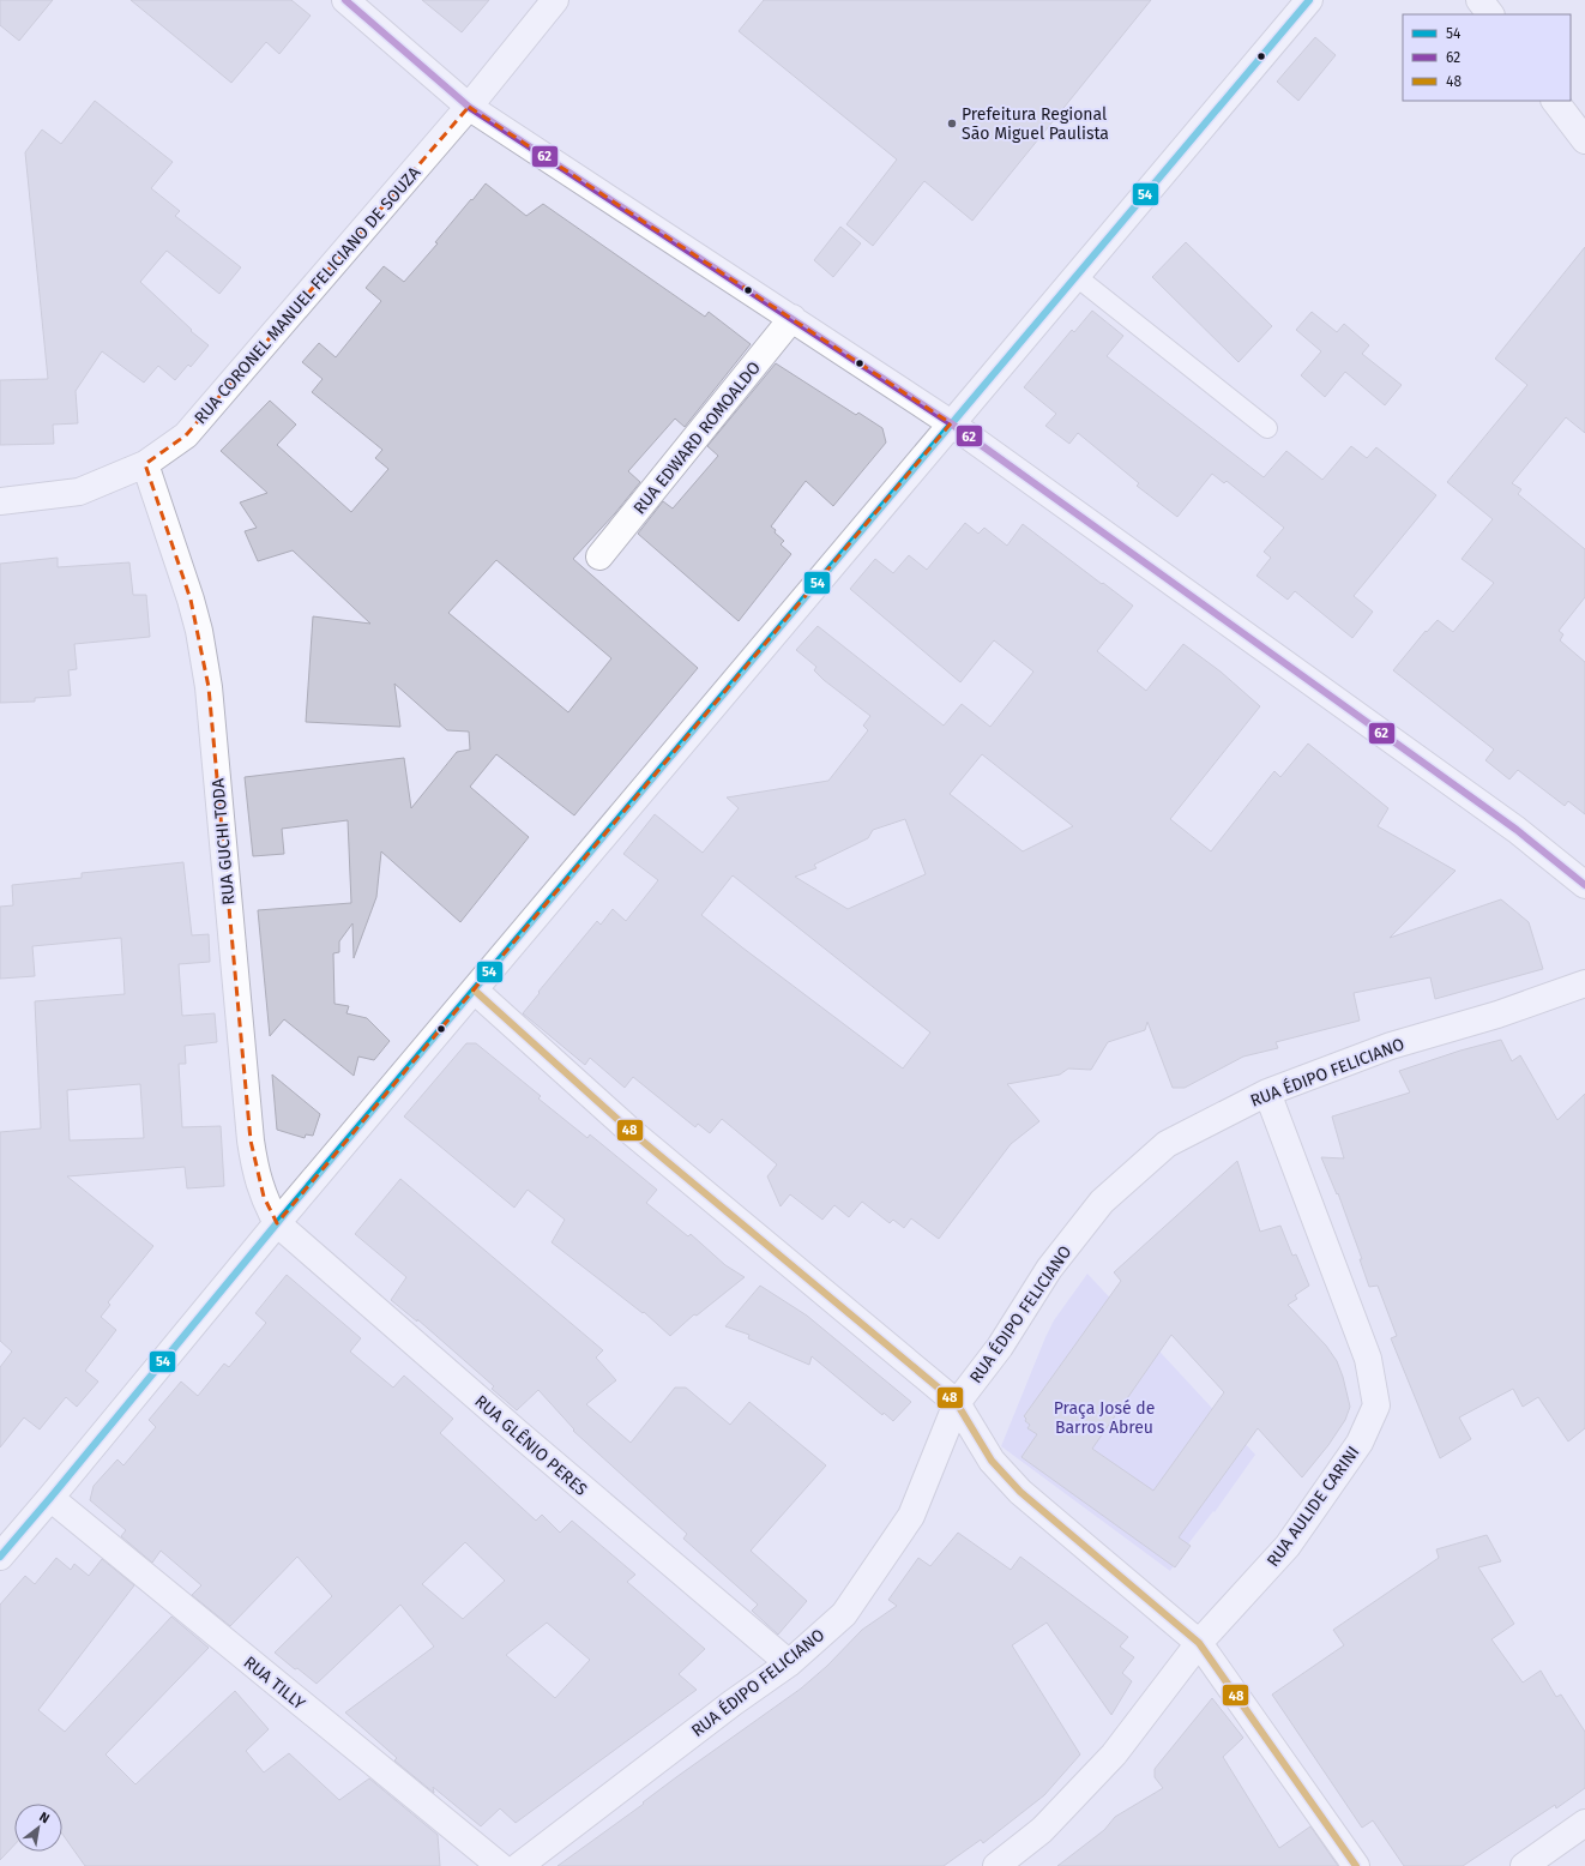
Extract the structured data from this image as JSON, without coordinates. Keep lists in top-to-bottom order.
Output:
{
  "streets": {
    "street": [
      "RUA CORONEL MANUEL FELICIANO DE SOUZA",
      "RUA EDWARD ROMOALDO",
      "RUA GUCHI TODA",
      "RUA ÉDIPO FELICIANO",
      "RUA GLÊNIO PERES",
      "RUA AULIDE CARINI",
      "RUA TILLY"
    ]
  },
  "crossings": [
    ["RUA CORONEL MANUEL FELICIANO DE SOUZA", "RUA GUCHI TODA"],
    ["RUA GUCHI TODA", "RUA GLÊNIO PERES"],
    ["RUA ÉDIPO FELICIANO", "RUA GLÊNIO PERES"],
    ["RUA ÉDIPO FELICIANO", "RUA AULIDE CARINI"]
  ],
  "parks": ["Praça José de Barros Abreu"],
  "places": ["Prefeitura Regional São Miguel Paulista"],
  "lines": ["transit line 54", "transit line 62", "transit line 48"],
  "legend": ["54", "62", "48"],
  "north": "top right"
}
